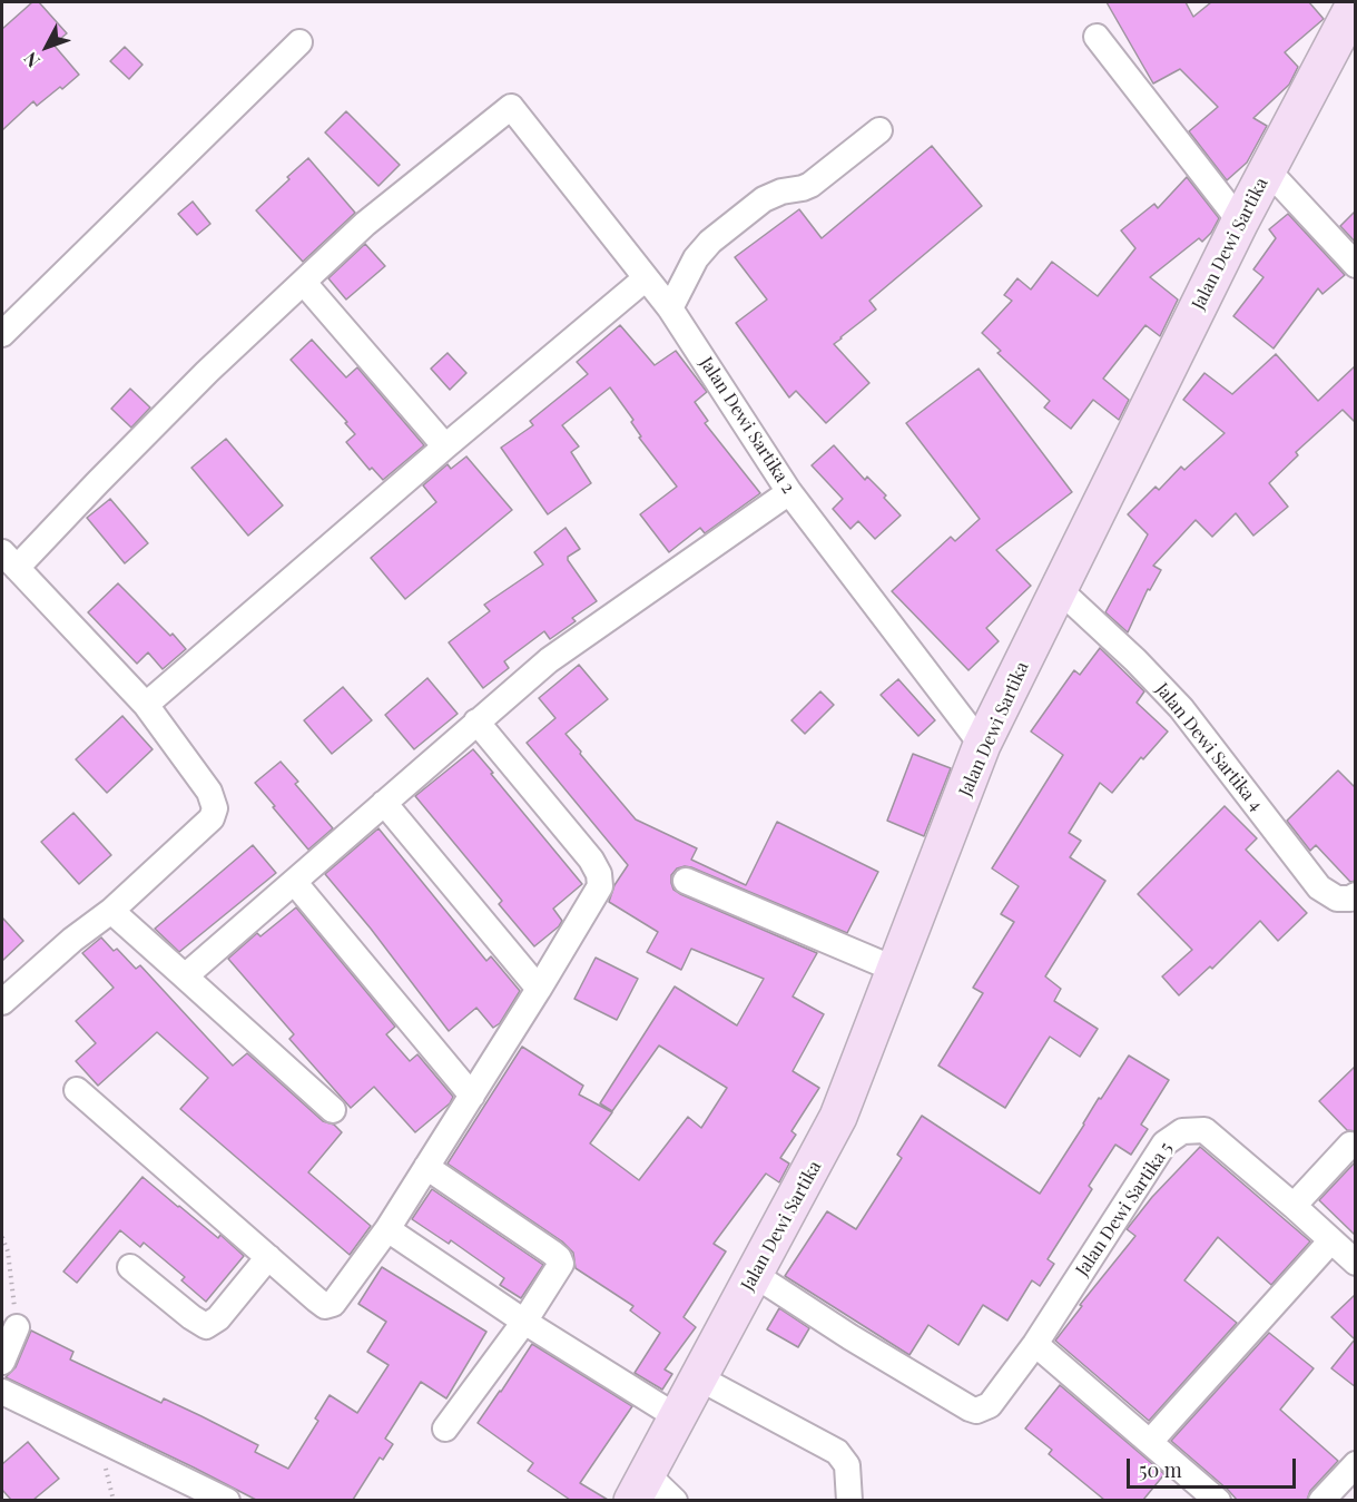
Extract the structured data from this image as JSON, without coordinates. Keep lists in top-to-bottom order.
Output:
{
  "streets": {
    "main road": ["Jalan Dewi Sartika"],
    "street": ["Jalan Dewi Sartika 2", "Jalan Dewi Sartika 4", "Jalan Dewi Sartika 5"]
  },
  "crossings": [
    ["Jalan Dewi Sartika", "Jalan Dewi Sartika 2"],
    ["Jalan Dewi Sartika", "Jalan Dewi Sartika 4"],
    ["Jalan Dewi Sartika", "Jalan Dewi Sartika 5"]
  ],
  "scale_bar": "50 m",
  "north": "bottom left"
}
